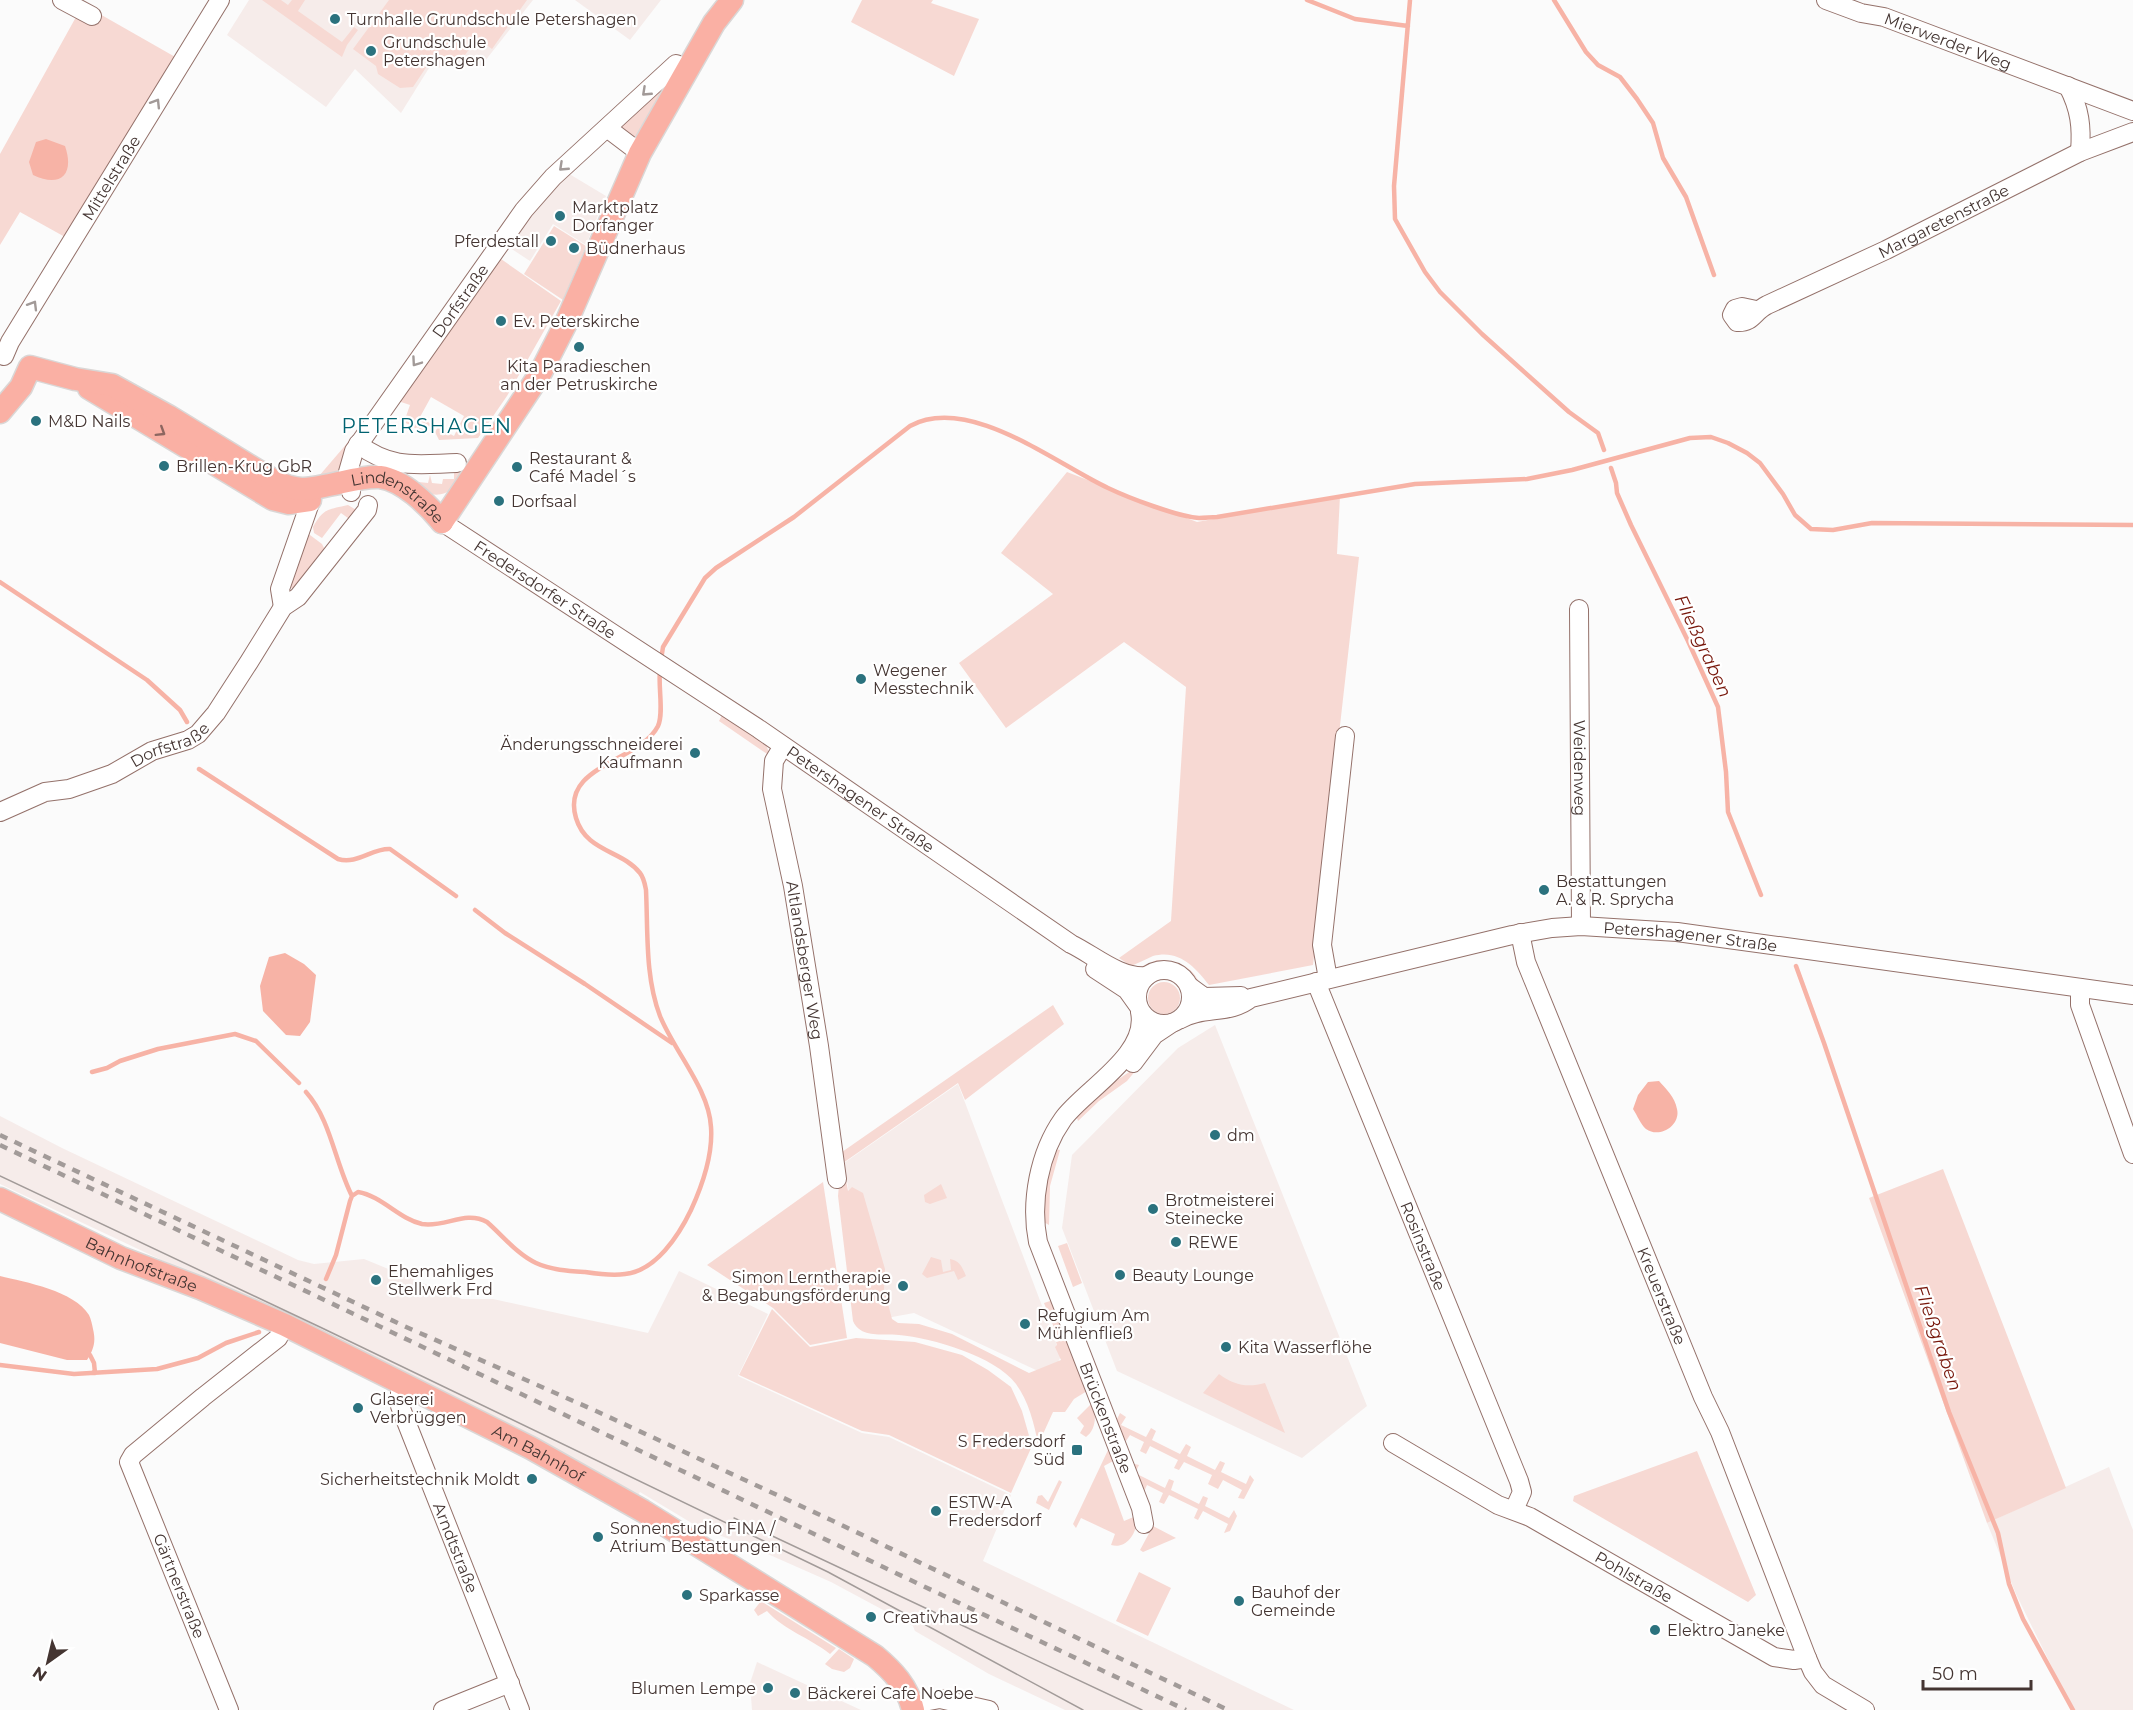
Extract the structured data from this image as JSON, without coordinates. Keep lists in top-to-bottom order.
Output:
{
  "streets": {
    "main road": ["Lindenstraße", "Bahnhofstraße", "Am Bahnhof"],
    "street": [
      "Mierwerder Weg",
      "Mittelstraße",
      "Margaretenstraße",
      "Dorfstraße",
      "Fredersdorfer Straße",
      "Weidenweg",
      "Petershagener Straße",
      "Altlandsberger Weg",
      "Rosinstraße",
      "Kreuerstraße",
      "Brückenstraße",
      "Arndtstraße",
      "Pohlstraße",
      "Gärtnerstraße"
    ]
  },
  "crossings": [
    ["Dorfstraße", "Lindenstraße"],
    ["Lindenstraße", "Fredersdorfer Straße"],
    ["Fredersdorfer Straße", "Petershagener Straße"],
    ["Weidenweg", "Petershagener Straße"],
    ["Petershagener Straße", "Altlandsberger Weg"],
    ["Petershagener Straße", "Rosinstraße"],
    ["Petershagener Straße", "Kreuerstraße"],
    ["Petershagener Straße", "Brückenstraße"],
    ["Rosinstraße", "Pohlstraße"],
    ["Bahnhofstraße", "Am Bahnhof"],
    ["Bahnhofstraße", "Gärtnerstraße"],
    ["Kreuerstraße", "Pohlstraße"],
    ["Am Bahnhof", "Arndtstraße"],
    ["Am Bahnhof", "Gärtnerstraße"]
  ],
  "one_way": ["Mittelstraße", "Dorfstraße"],
  "districts": ["PETERSHAGEN"],
  "water": ["Fließgraben"],
  "places": {
    "other": [
      "Turnhalle Grundschule Petershagen",
      "Grundschule Petershagen",
      "Marktplatz Dorfanger",
      "Pferdestall",
      "Büdnerhaus",
      "Ev. Peterskirche",
      "Kita Paradieschen an der Petruskirche",
      "M&D Nails",
      "Brillen-Krug GbR",
      "Restaurant & Café Madel´s",
      "Dorfsaal",
      "Wegener Messtechnik",
      "Änderungsschneiderei Kaufmann",
      "Bestattungen A. & R. Sprycha",
      "dm",
      "Brotmeisterei Steinecke",
      "REWE",
      "Beauty Lounge",
      "Ehemahliges Stellwerk Frd",
      "Simon Lerntherapie & Begabungsförderung",
      "Refugium Am Mühlenfließ",
      "Kita Wasserflöhe",
      "Glaserei Verbrüggen",
      "Sicherheitstechnik Moldt",
      "ESTW-A Fredersdorf",
      "Sonnenstudio FINA / Atrium Bestattungen",
      "Sparkasse",
      "Bauhof der Gemeinde",
      "Creativhaus",
      "Elektro Janeke",
      "Blumen Lempe",
      "Bäckerei Cafe Noebe"
    ],
    "transit": ["S Fredersdorf Süd"]
  },
  "scale_bar": "50 m",
  "north": "bottom left"
}
